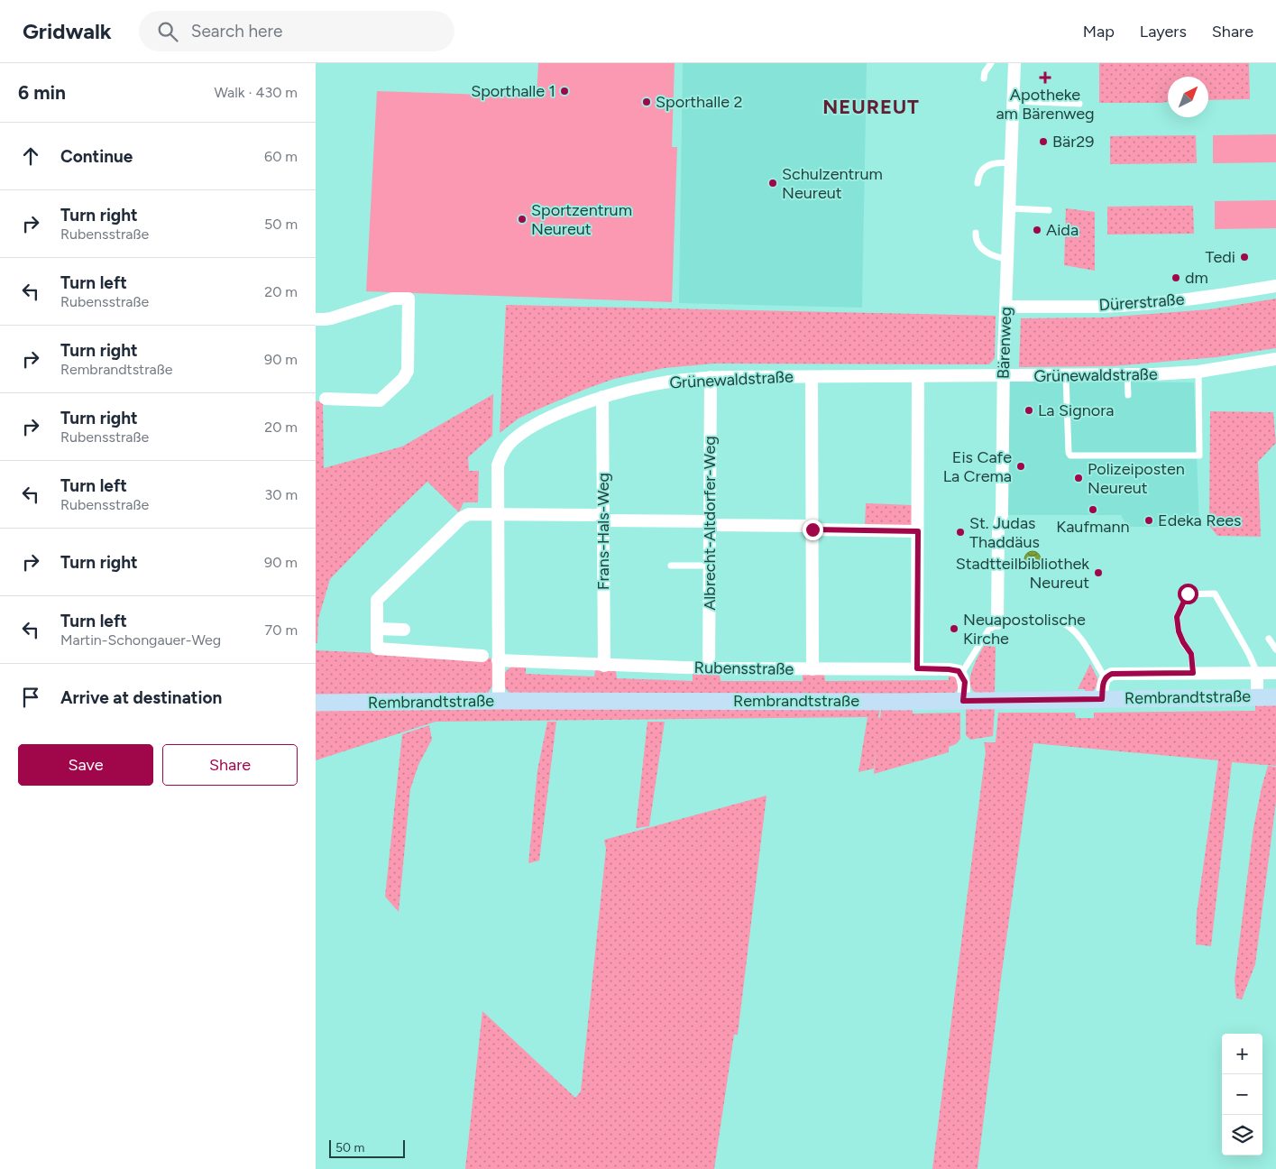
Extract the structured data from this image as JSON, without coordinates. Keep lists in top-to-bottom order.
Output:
{
  "streets": {
    "street": [
      "Dürerstraße",
      "Bärenweg",
      "Grünewaldstraße",
      "Albrecht-Altdorfer-Weg",
      "Frans-Hals-Weg",
      "Rubensstraße",
      "Rembrandtstraße"
    ]
  },
  "crossings": [
    ["Dürerstraße", "Bärenweg"],
    ["Bärenweg", "Grünewaldstraße"],
    ["Grünewaldstraße", "Albrecht-Altdorfer-Weg"],
    ["Grünewaldstraße", "Frans-Hals-Weg"],
    ["Grünewaldstraße", "Rubensstraße"],
    ["Grünewaldstraße", "Rembrandtstraße"],
    ["Albrecht-Altdorfer-Weg", "Rubensstraße"],
    ["Frans-Hals-Weg", "Rubensstraße"]
  ],
  "districts": ["NEUREUT"],
  "places": {
    "health": ["Apotheke am Bärenweg"],
    "other": [
      "Sporthalle 1",
      "Sporthalle 2",
      "Bär29",
      "Schulzentrum Neureut",
      "Sportzentrum Neureut",
      "Aida",
      "Tedi",
      "dm",
      "La Signora",
      "Eis Cafe La Crema",
      "Polizeiposten Neureut",
      "Kaufmann",
      "Edeka Rees",
      "St. Judas Thaddäus",
      "Stadtteilbibliothek Neureut",
      "Neuapostolische Kirche"
    ]
  },
  "scale_bar": "50 m",
  "north": "top right",
  "page": {
    "header": "Gridwalk",
    "search": "Search here",
    "nav": ["Map", "Layers", "Share"],
    "heading": ["6 min", "Walk · 430 m"],
    "list": [
      ["Continue", "60 m"],
      ["Turn right", "Rubensstraße", "50 m"],
      ["Turn left", "Rubensstraße", "20 m"],
      ["Turn right", "Rembrandtstraße", "90 m"],
      ["Turn right", "Rubensstraße", "20 m"],
      ["Turn left", "Rubensstraße", "30 m"],
      ["Turn right", "90 m"],
      ["Turn left", "Martin-Schongauer-Weg", "70 m"],
      "Arrive at destination"
    ],
    "buttons": ["Save", "Share"],
    "map_buttons": ["+", "−"],
    "scale": "50 m"
  }
}
